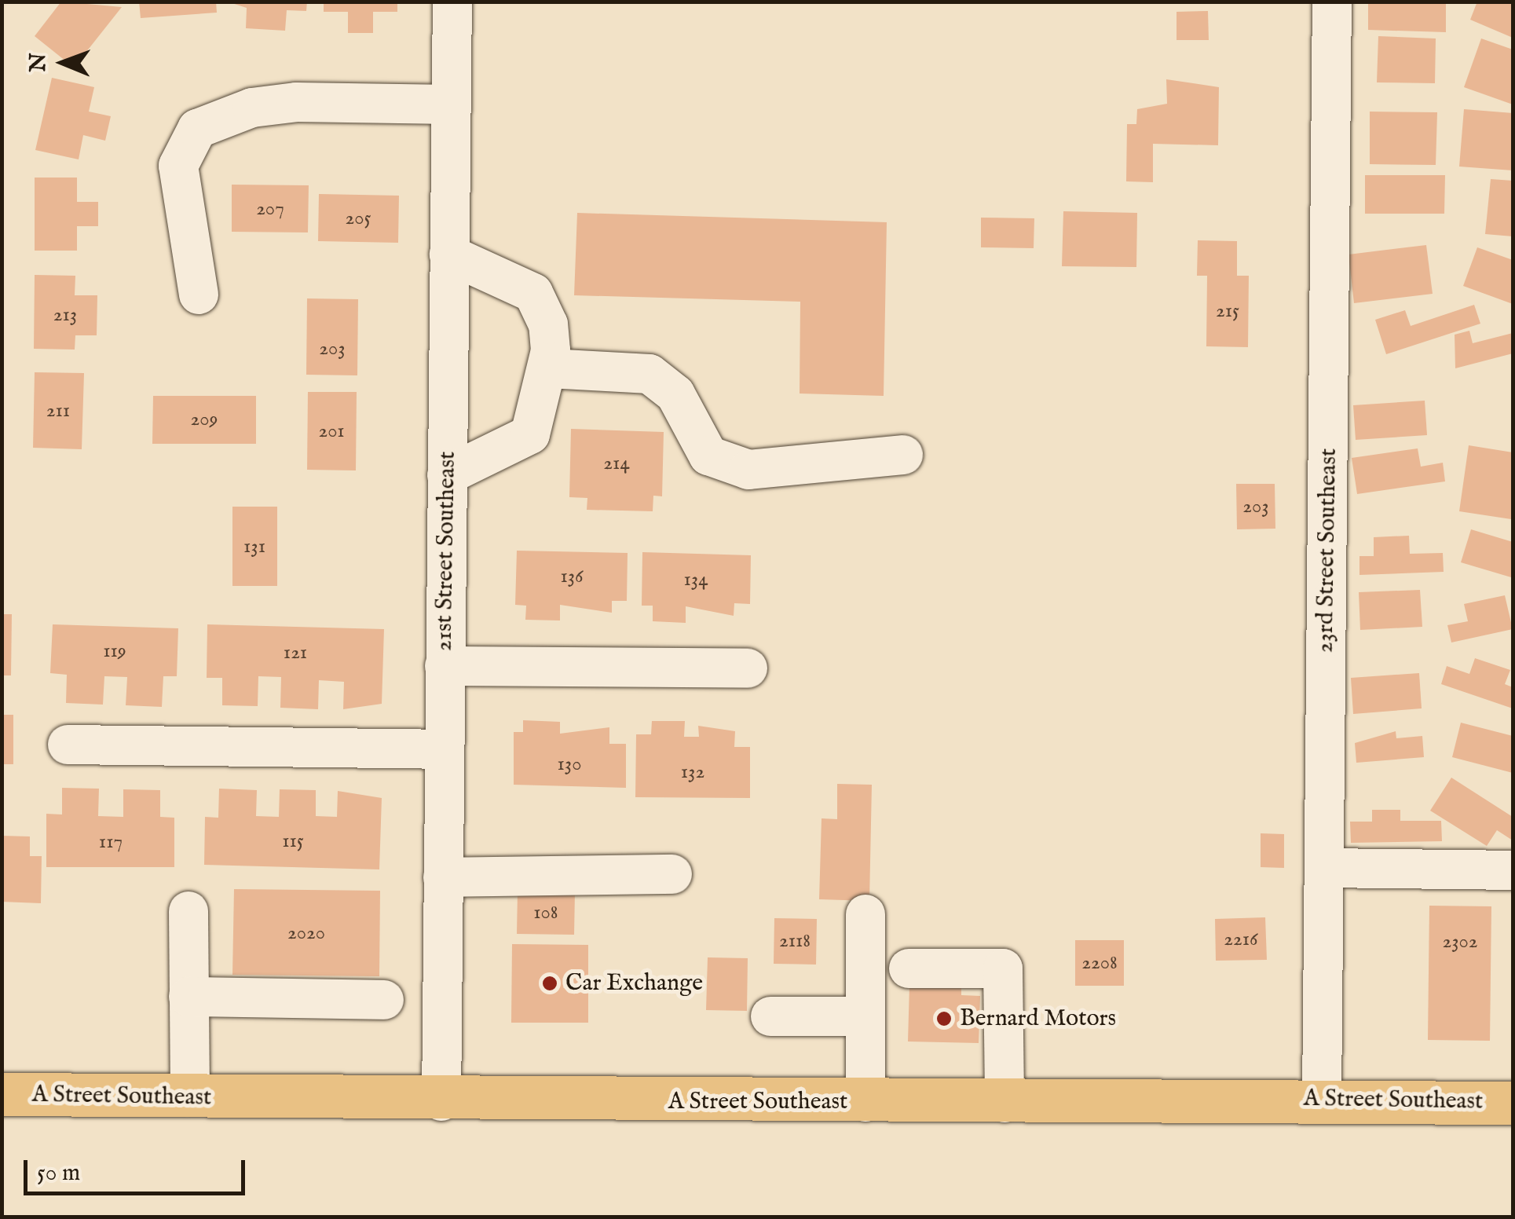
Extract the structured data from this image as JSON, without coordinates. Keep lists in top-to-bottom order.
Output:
{
  "streets": {
    "main road": ["A Street Southeast"],
    "street": ["23rd Street Southeast", "21st Street Southeast"]
  },
  "crossings": [
    ["23rd Street Southeast", "A Street Southeast"],
    ["21st Street Southeast", "A Street Southeast"]
  ],
  "places": ["Car Exchange", "Bernard Motors"],
  "house_numbers": [
    "207",
    "205",
    "215",
    "213",
    "203",
    "211",
    "209",
    "201",
    "214",
    "203",
    "131",
    "136",
    "134",
    "119",
    "121",
    "130",
    "132",
    "115",
    "117",
    "108",
    "2020",
    "2216",
    "2118",
    "2302",
    "2208"
  ],
  "scale_bar": "50 m",
  "north": "left"
}
